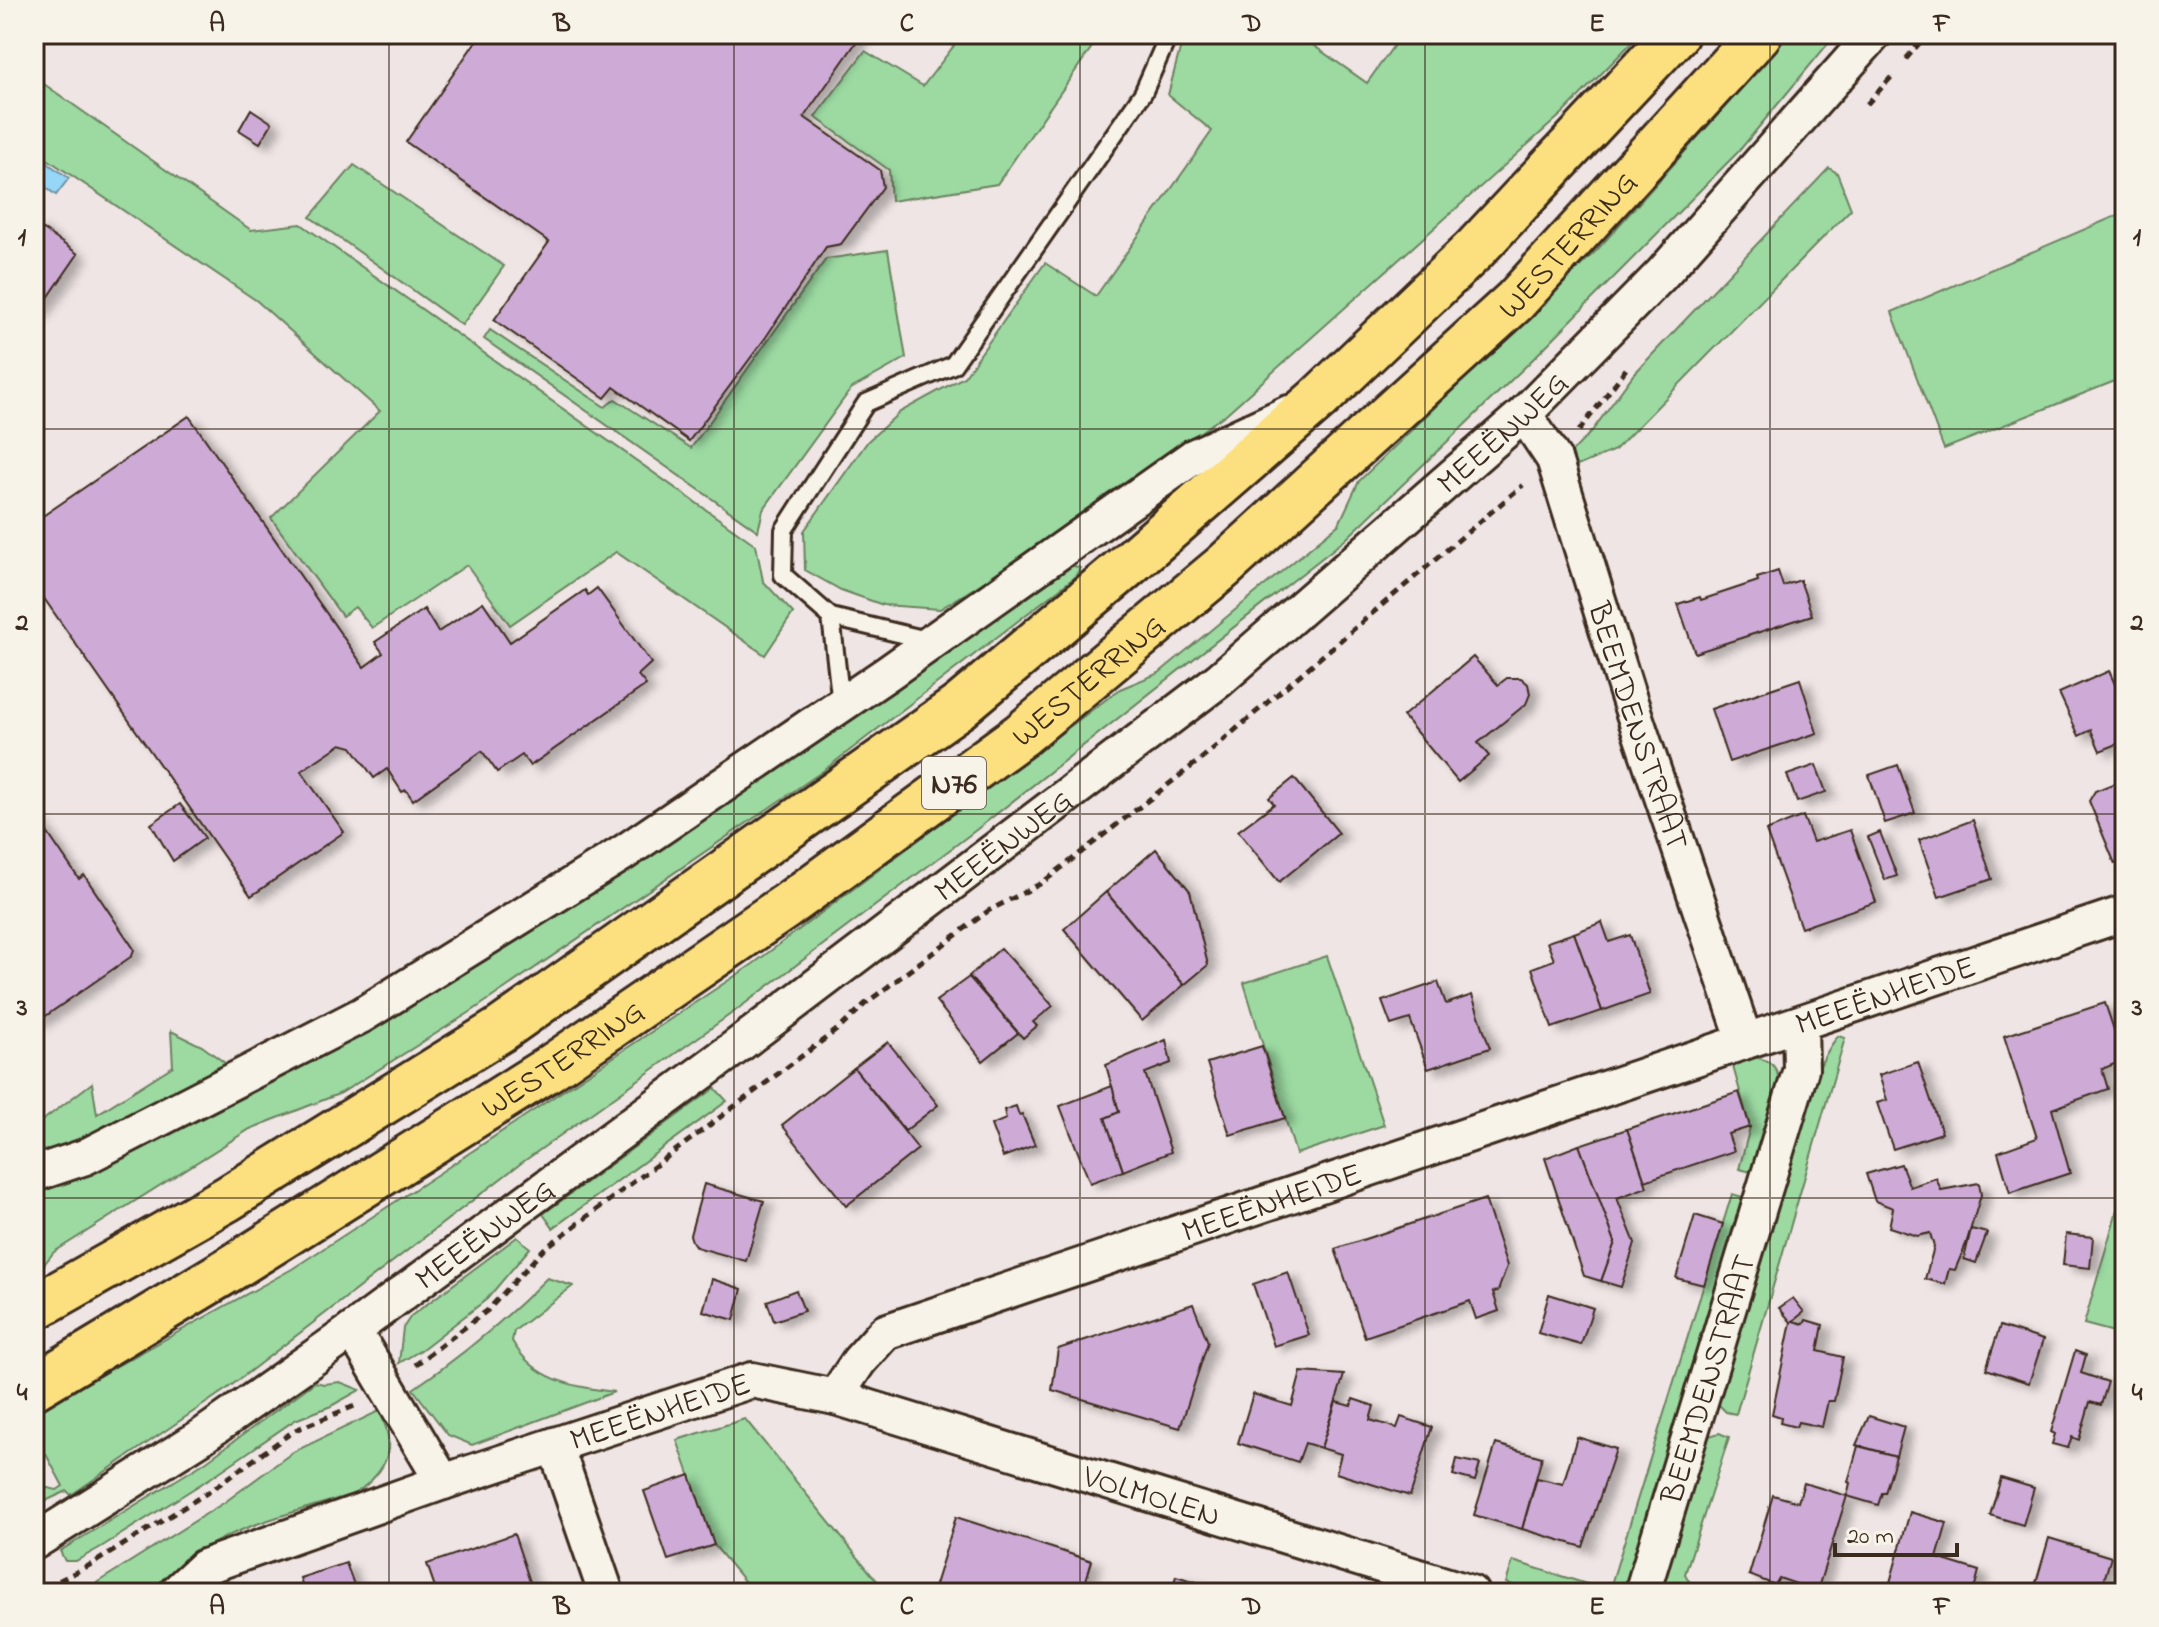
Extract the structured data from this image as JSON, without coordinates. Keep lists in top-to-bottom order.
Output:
{
  "streets": {
    "highway": ["WESTERRING", "N76"],
    "street": [
      "MEEËNWEG",
      "BEEMDENSTRAAT",
      "MEEËNHEIDE",
      "VOLMOLEN"
    ]
  },
  "crossings": [
    ["MEEËNWEG", "BEEMDENSTRAAT"],
    ["BEEMDENSTRAAT", "MEEËNHEIDE"],
    ["MEEËNHEIDE", "VOLMOLEN"]
  ],
  "scale_bar": "20 m",
  "grid": {
    "columns": [
      "A",
      "B",
      "C",
      "D",
      "E",
      "F"
    ],
    "rows": [
      "1",
      "2",
      "3",
      "4"
    ]
  }
}
